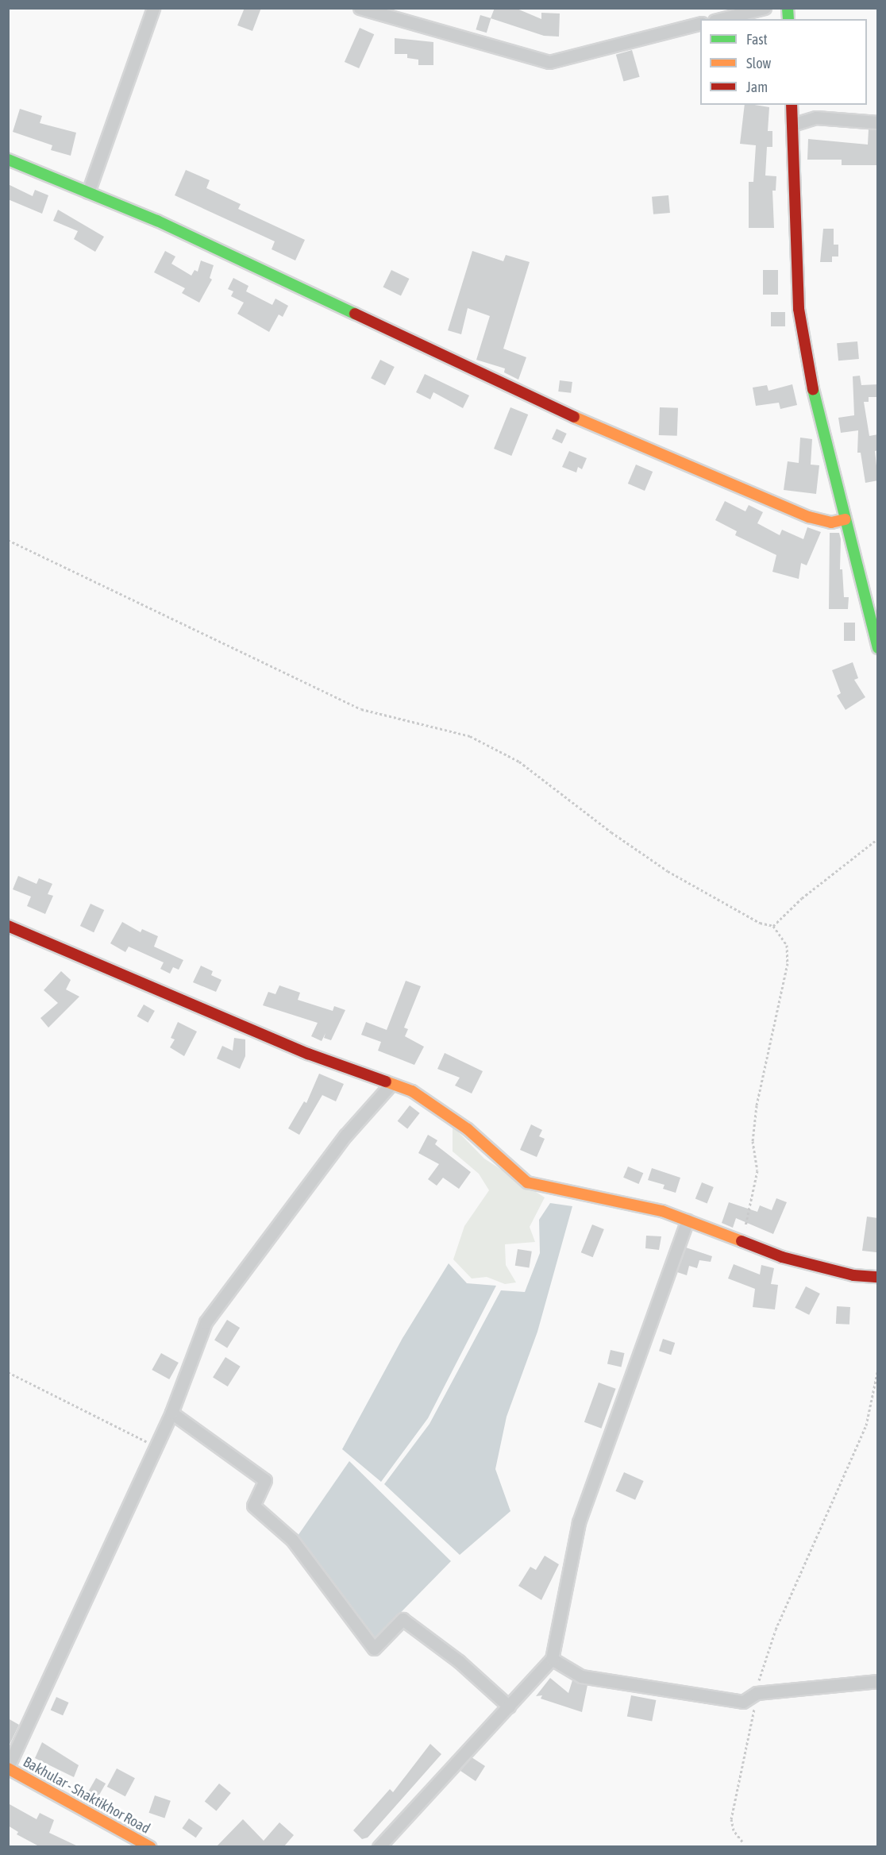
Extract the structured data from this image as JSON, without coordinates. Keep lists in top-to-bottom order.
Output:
{
  "streets": {
    "street": ["Bakhular - Shaktikhor Road"]
  },
  "legend": ["Fast", "Slow", "Jam"]
}
